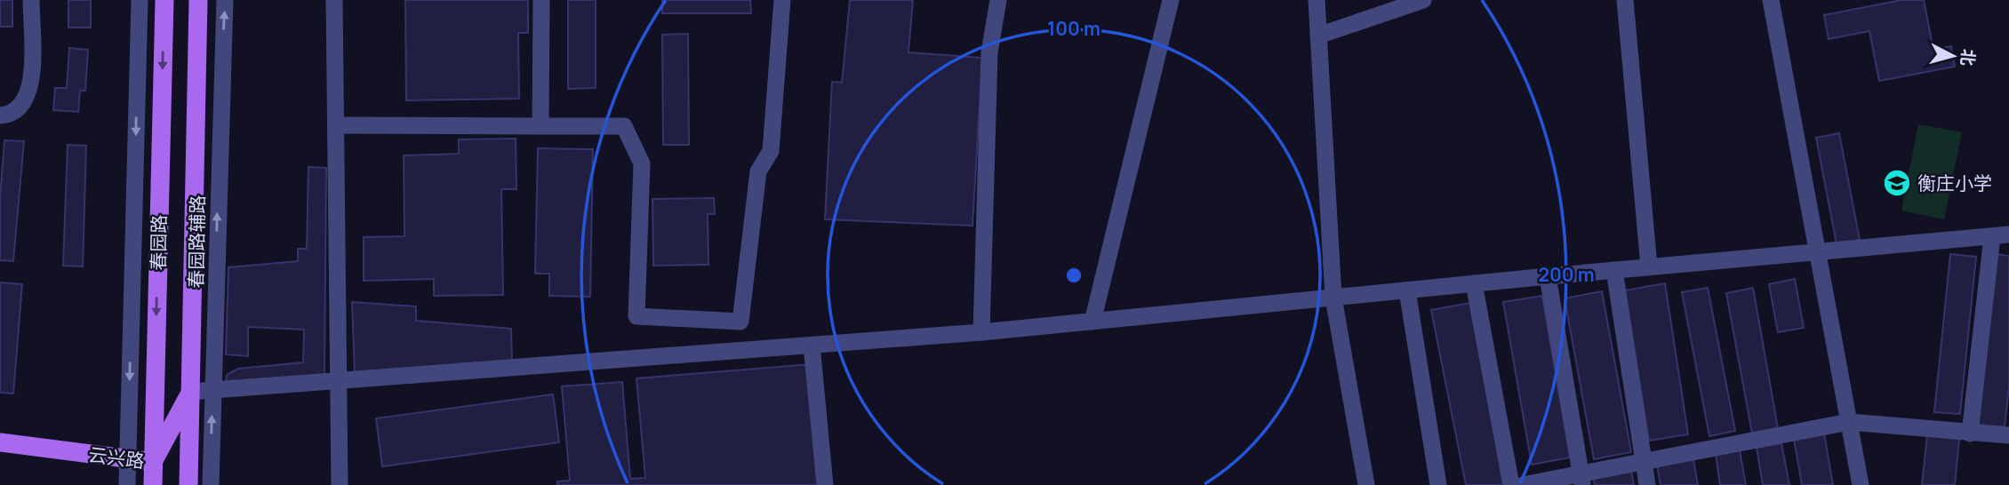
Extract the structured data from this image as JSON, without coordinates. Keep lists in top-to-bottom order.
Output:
{
  "streets": {
    "main road": ["春园路", "云兴路"],
    "street": ["春园路辅路"]
  },
  "crossings": [
    ["春园路", "云兴路"]
  ],
  "places": {
    "school or university": ["衡庄小学"]
  },
  "north": "right",
  "rings": ["100 m", "200 m"]
}
